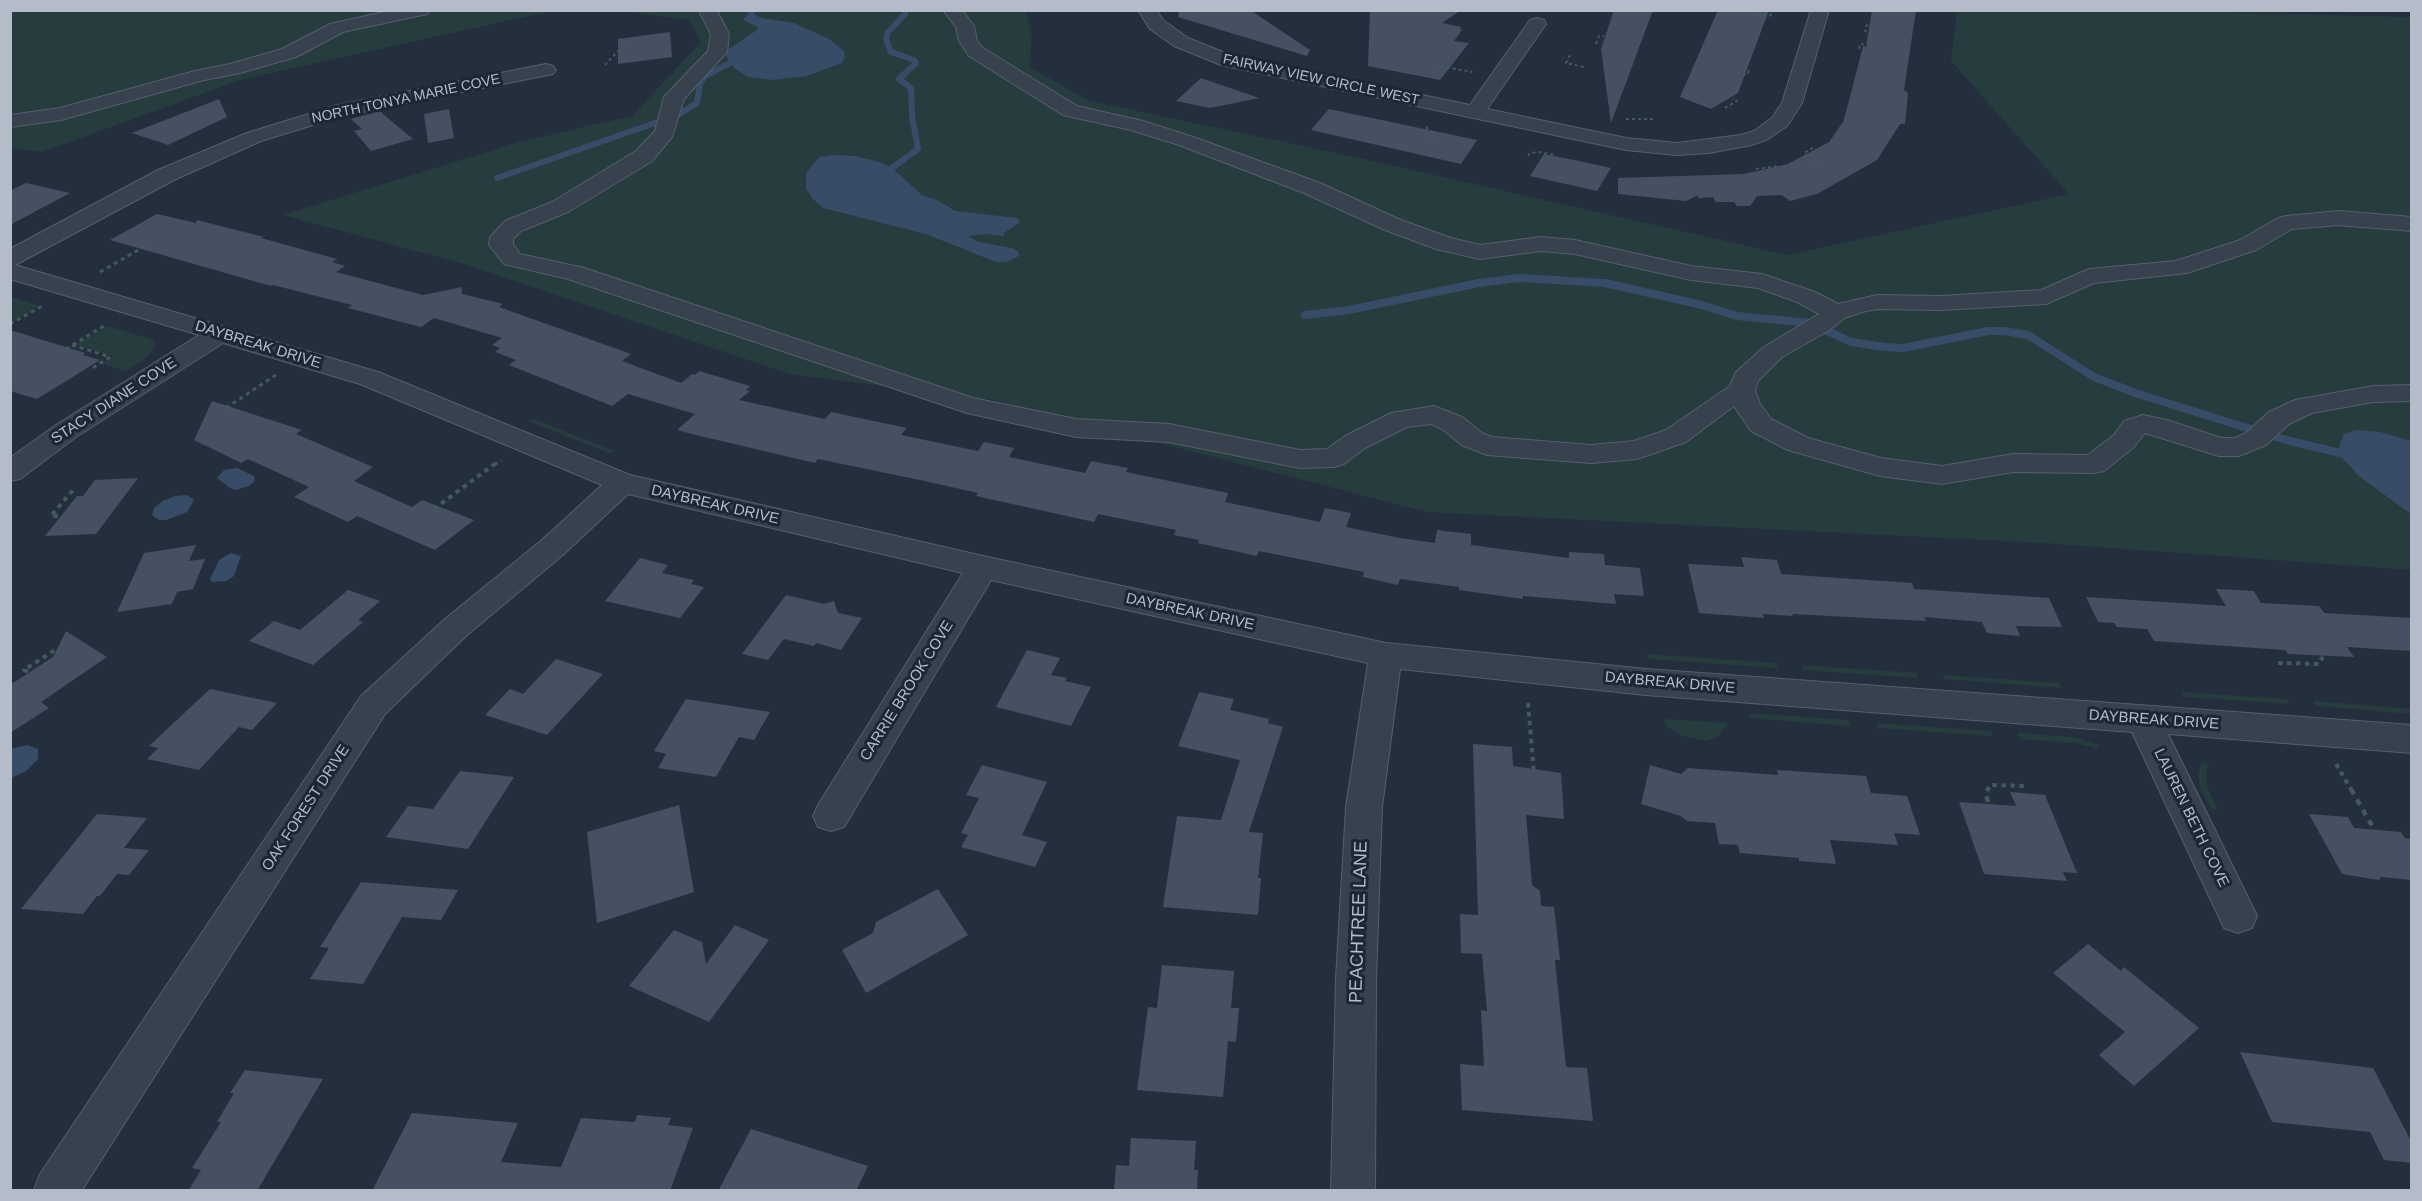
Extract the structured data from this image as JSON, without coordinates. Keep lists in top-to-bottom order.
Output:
{
  "streets": {
    "street": [
      "FAIRWAY VIEW CIRCLE WEST",
      "NORTH TONYA MARIE COVE",
      "DAYBREAK DRIVE",
      "STACY DIANE COVE",
      "CARRIE BROOK COVE",
      "OAK FOREST DRIVE",
      "LAUREN BETH COVE",
      "PEACHTREE LANE"
    ]
  },
  "crossings": [
    ["DAYBREAK DRIVE", "STACY DIANE COVE"],
    ["DAYBREAK DRIVE", "CARRIE BROOK COVE"],
    ["DAYBREAK DRIVE", "OAK FOREST DRIVE"],
    ["DAYBREAK DRIVE", "LAUREN BETH COVE"],
    ["DAYBREAK DRIVE", "PEACHTREE LANE"]
  ]
}
